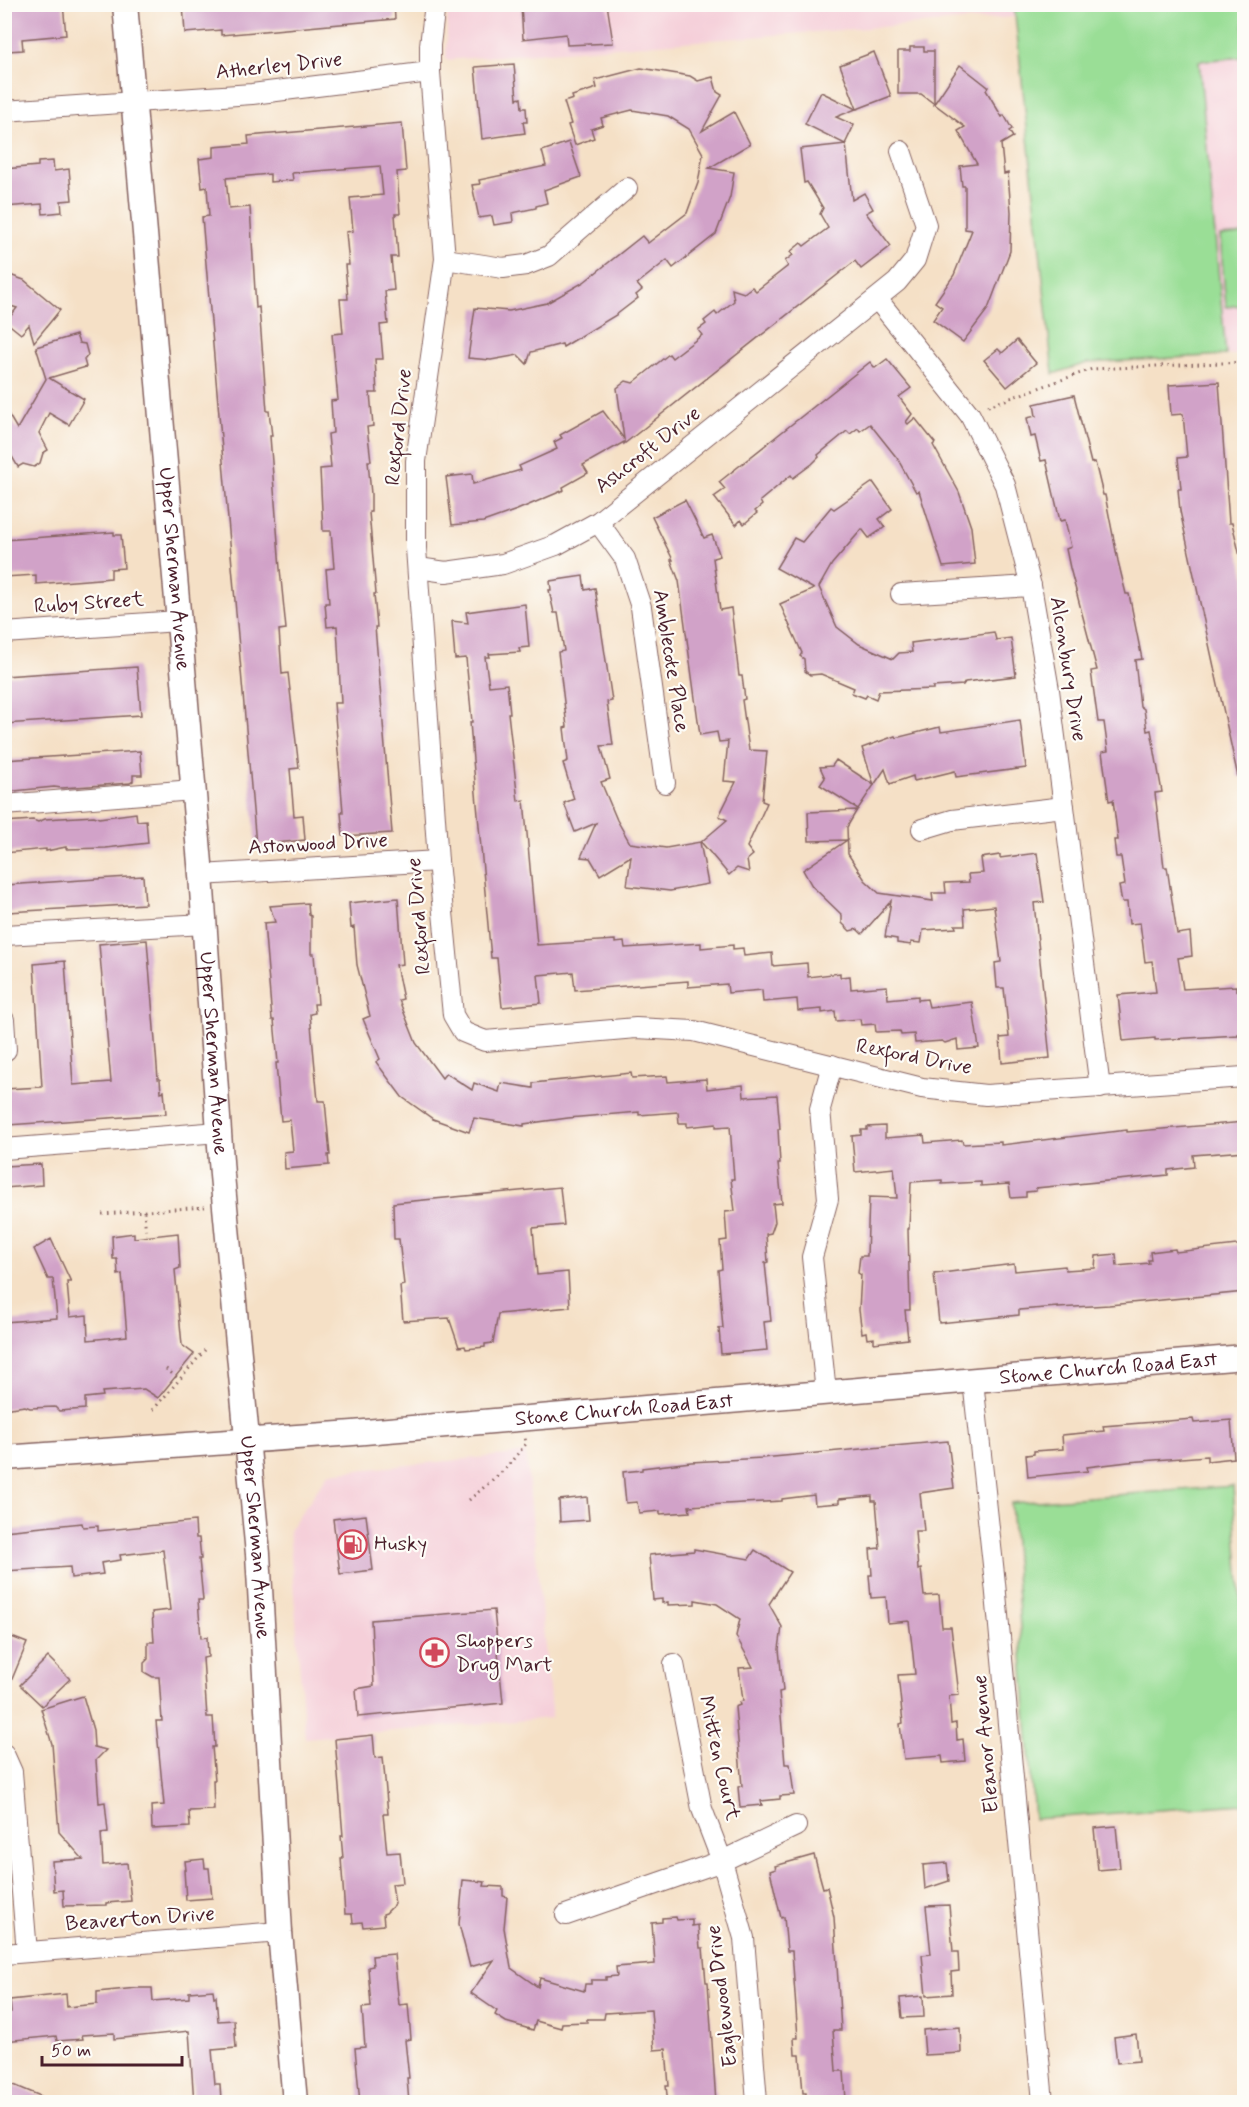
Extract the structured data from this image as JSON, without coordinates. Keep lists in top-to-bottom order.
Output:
{
  "streets": {
    "main road": ["Upper Sherman Avenue", "Stone Church Road East"],
    "street": [
      "Atherley Drive",
      "Rexford Drive",
      "Ashcroft Drive",
      "Ruby Street",
      "Amblecote Place",
      "Alconbury Drive",
      "Astonwood Drive",
      "Eleanor Avenue",
      "Mitten Court",
      "Beaverton Drive",
      "Eaglewood Drive"
    ]
  },
  "crossings": [
    ["Atherley Drive", "Rexford Drive"],
    ["Atherley Drive", "Upper Sherman Avenue"],
    ["Rexford Drive", "Ashcroft Drive"],
    ["Rexford Drive", "Alconbury Drive"],
    ["Rexford Drive", "Astonwood Drive"],
    ["Ashcroft Drive", "Amblecote Place"],
    ["Ashcroft Drive", "Alconbury Drive"],
    ["Upper Sherman Avenue", "Ruby Street"],
    ["Upper Sherman Avenue", "Astonwood Drive"],
    ["Upper Sherman Avenue", "Stone Church Road East"],
    ["Upper Sherman Avenue", "Beaverton Drive"],
    ["Stone Church Road East", "Eleanor Avenue"],
    ["Mitten Court", "Eaglewood Drive"]
  ],
  "places": {
    "fuel station": ["Husky"],
    "pharmacy": ["Shoppers Drug Mart"]
  },
  "scale_bar": "50 m"
}
